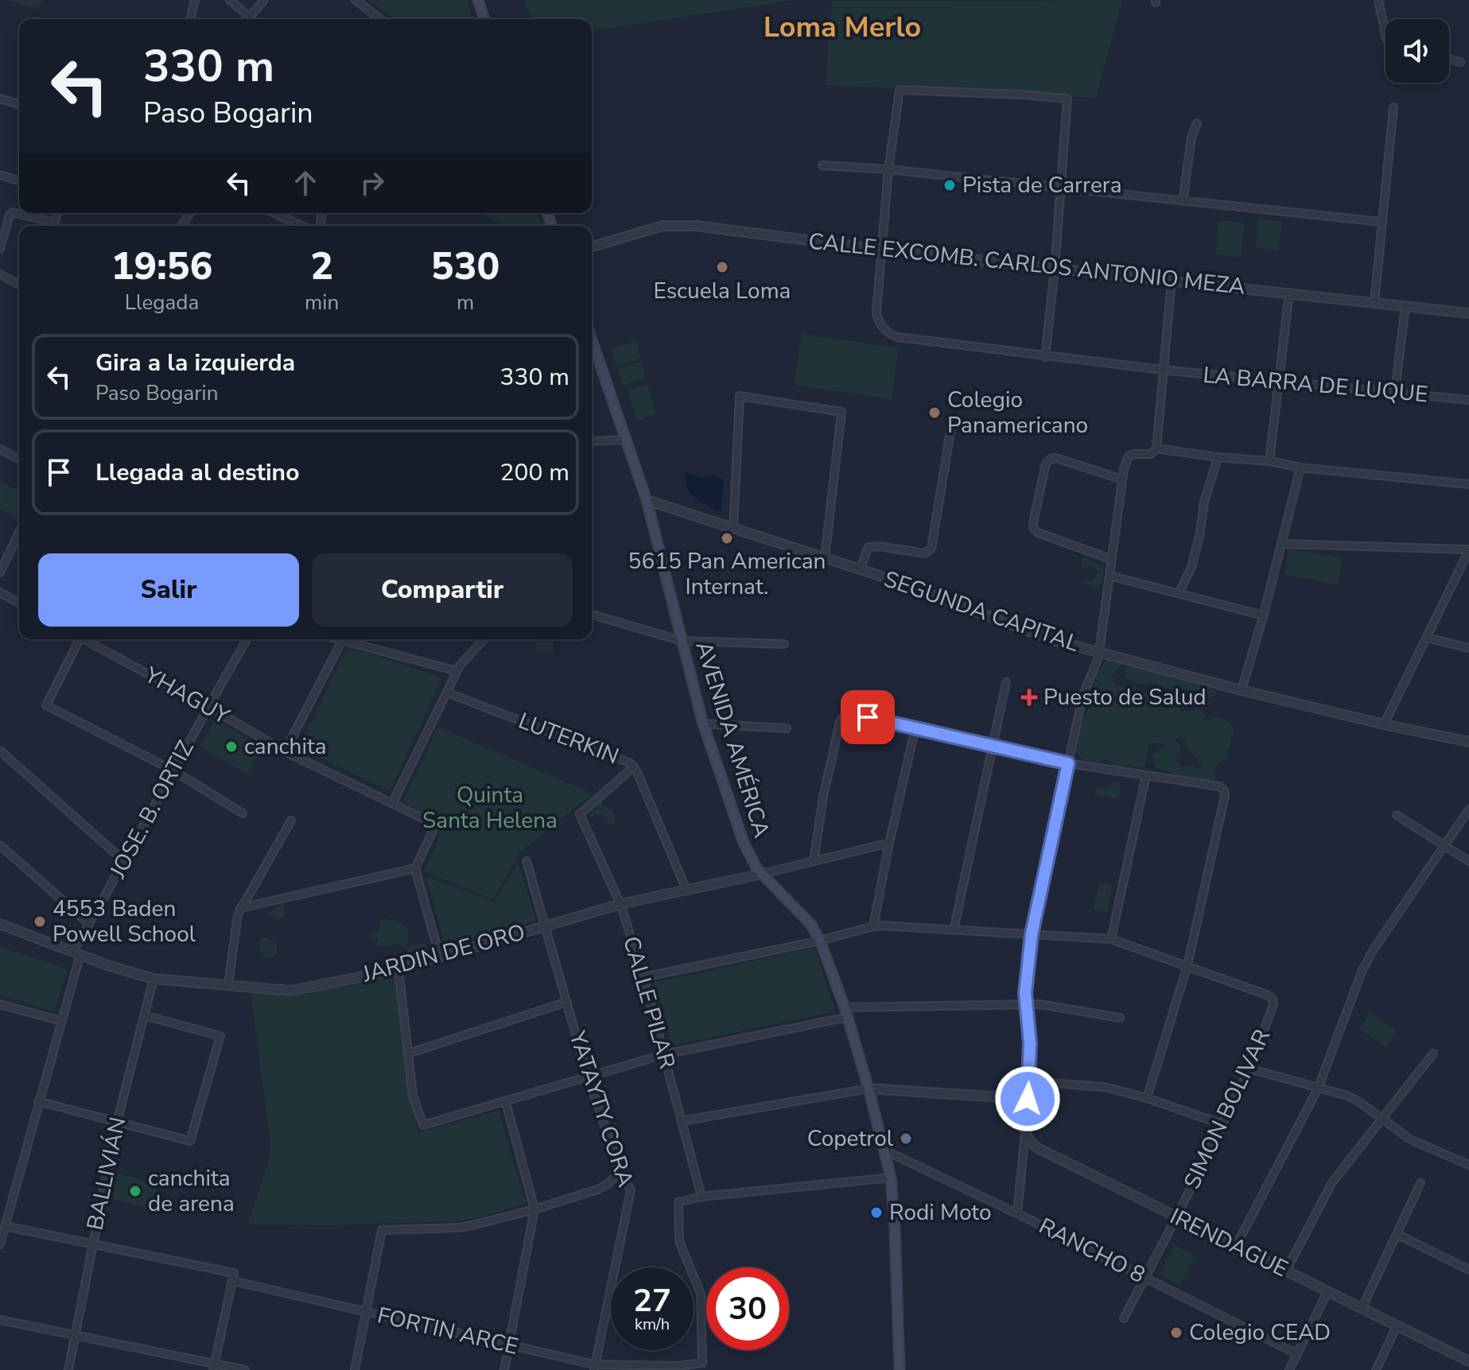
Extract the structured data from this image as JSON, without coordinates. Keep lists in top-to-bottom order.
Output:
{
  "streets": {
    "main road": ["AVENIDA AMÉRICA"],
    "street": [
      "CALLE EXCOMB. CARLOS ANTONIO MEZA",
      "LA BARRA DE LUQUE",
      "SEGUNDA CAPITAL",
      "YHAGUY",
      "LUTERKIN",
      "JOSE. B. ORTIZ",
      "JARDIN DE ORO",
      "CALLE PILAR",
      "YATAYTY CORA",
      "SIMON BOLIVAR",
      "BALLIVIÁN",
      "IRENDAGUE",
      "RANCHO 8",
      "FORTIN ARCE"
    ]
  },
  "crossings": [
    ["CALLE EXCOMB. CARLOS ANTONIO MEZA", "LA BARRA DE LUQUE"],
    ["SEGUNDA CAPITAL", "AVENIDA AMÉRICA"],
    ["YHAGUY", "JOSE. B. ORTIZ"],
    ["LUTERKIN", "JARDIN DE ORO"],
    ["LUTERKIN", "CALLE PILAR"],
    ["AVENIDA AMÉRICA", "JARDIN DE ORO"],
    ["AVENIDA AMÉRICA", "RANCHO 8"],
    ["JOSE. B. ORTIZ", "JARDIN DE ORO"],
    ["JARDIN DE ORO", "CALLE PILAR"],
    ["JARDIN DE ORO", "YATAYTY CORA"],
    ["JARDIN DE ORO", "BALLIVIÁN"],
    ["CALLE PILAR", "FORTIN ARCE"],
    ["YATAYTY CORA", "FORTIN ARCE"],
    ["SIMON BOLIVAR", "IRENDAGUE"],
    ["SIMON BOLIVAR", "RANCHO 8"]
  ],
  "districts": ["Loma Merlo"],
  "parks": ["Quinta Santa Helena"],
  "places": {
    "other": [
      "Pista de Carrera",
      "Escuela Loma",
      "Colegio Panamericano",
      "5615 Pan American Internat.",
      "canchita",
      "4553 Baden Powell School",
      "Copetrol",
      "canchita de arena",
      "Rodi Moto",
      "Colegio CEAD"
    ],
    "health": ["Puesto de Salud"]
  },
  "page": {
    "turn": ["330 m", "Paso Bogarin"],
    "eta": [
      "19:56",
      "Llegada",
      "2",
      "min",
      "530",
      "m"
    ],
    "list": [
      {
        "name": "Gira a la izquierda",
        "note": "Paso Bogarin",
        "value": "330 m"
      },
      {
        "name": "Llegada al destino",
        "value": "200 m"
      }
    ],
    "buttons": ["Salir", "Compartir"],
    "speed": "27 km/h",
    "limit": "30"
  }
}
